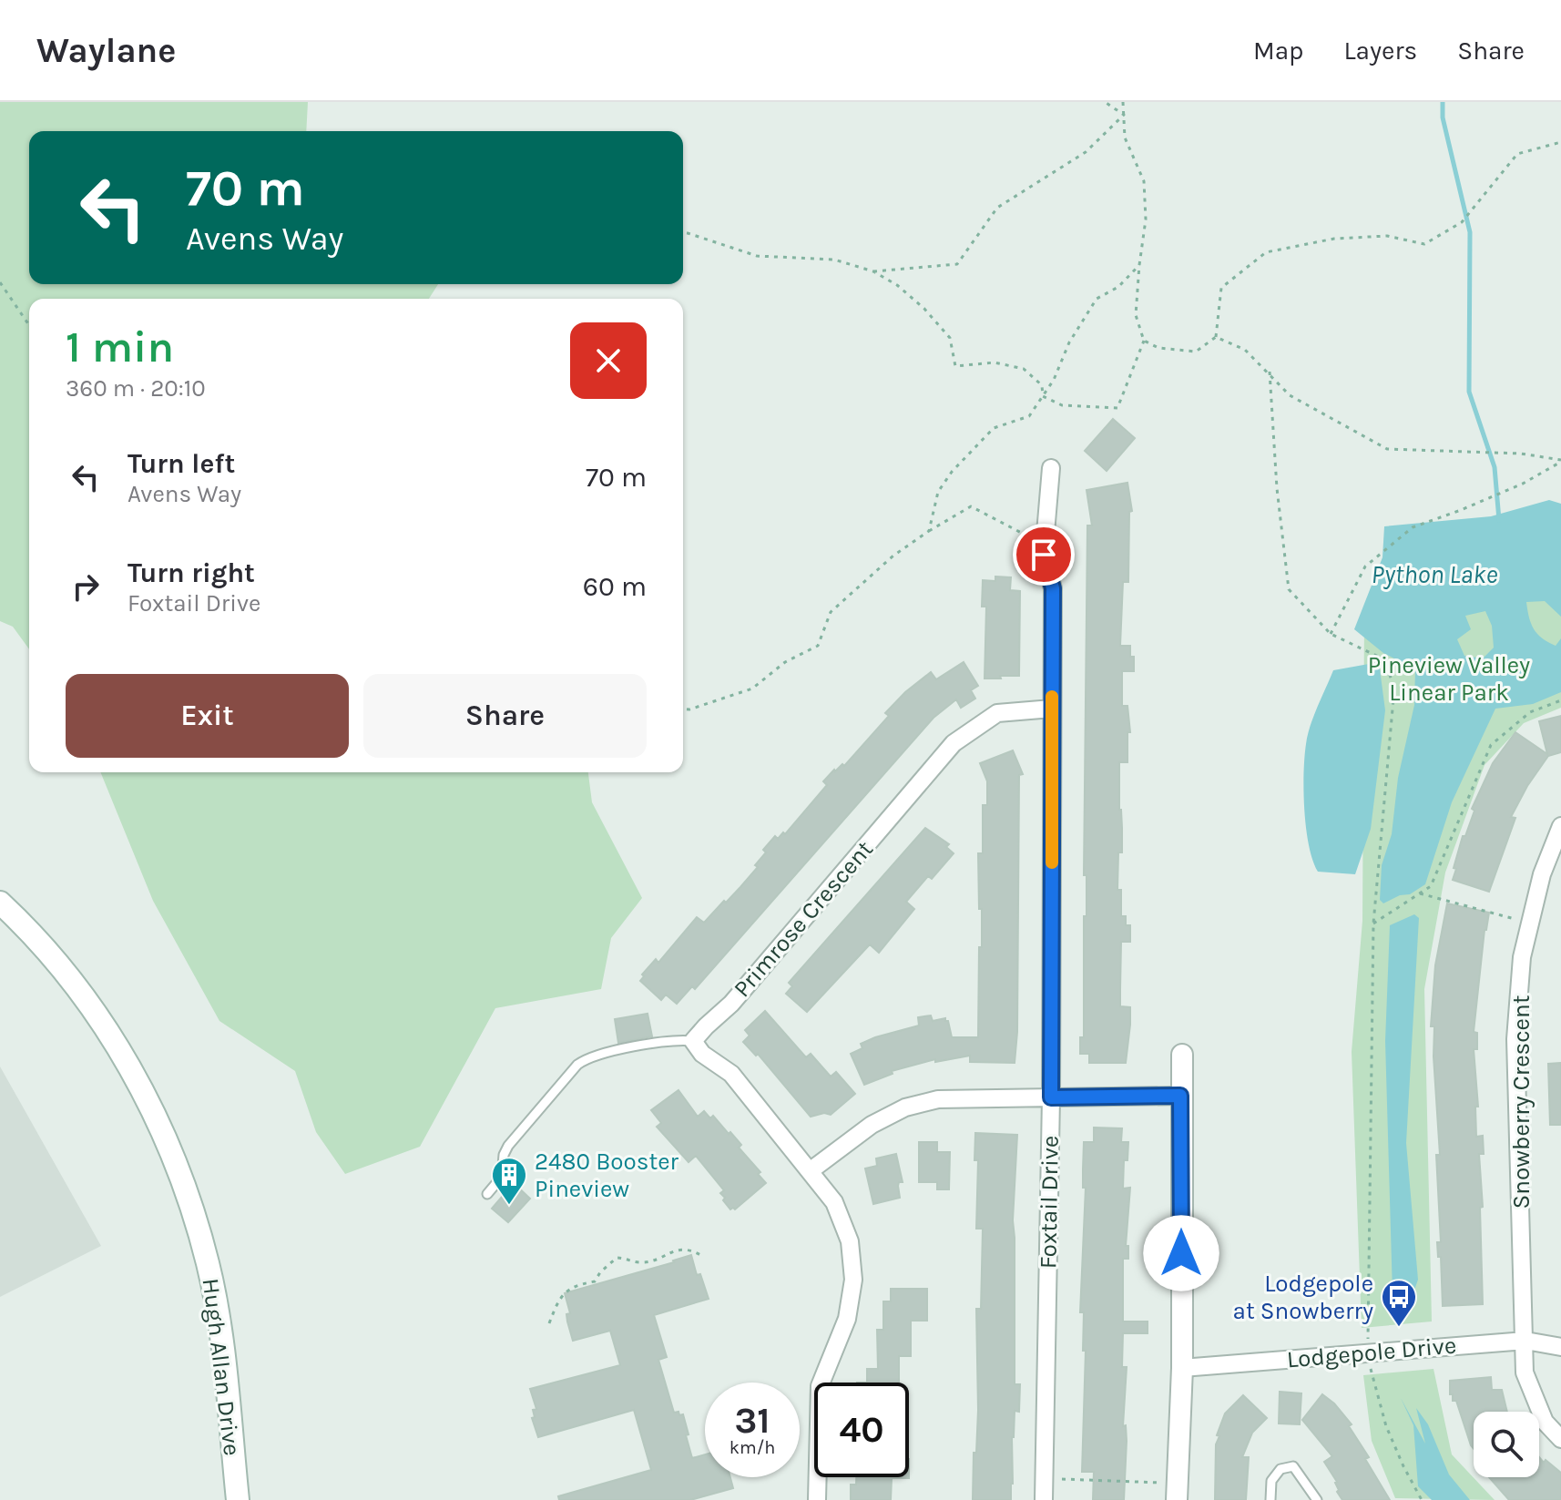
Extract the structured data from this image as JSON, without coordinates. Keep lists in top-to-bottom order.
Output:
{
  "streets": {
    "main road": ["Hugh Allan Drive"],
    "street": [
      "Primrose Crescent",
      "Snowberry Crescent",
      "Foxtail Drive",
      "Lodgepole Drive"
    ]
  },
  "crossings": [
    ["Primrose Crescent", "Foxtail Drive"],
    ["Snowberry Crescent", "Lodgepole Drive"]
  ],
  "water": ["Python Lake"],
  "parks": ["Pineview Valley Linear Park"],
  "places": {
    "building": ["2480 Booster Pineview"],
    "bus stop": ["Lodgepole at Snowberry"]
  },
  "page": {
    "header": "Waylane",
    "nav": ["Map", "Layers", "Share"],
    "turn": ["70 m", "Avens Way"],
    "heading": ["1 min", "360 m · 20:10"],
    "list": [
      {
        "name": "Turn left",
        "note": "Avens Way",
        "value": "70 m"
      },
      {
        "name": "Turn right",
        "note": "Foxtail Drive",
        "value": "60 m"
      }
    ],
    "buttons": ["Exit", "Share"],
    "speed": "31 km/h",
    "limit": "40"
  }
}
